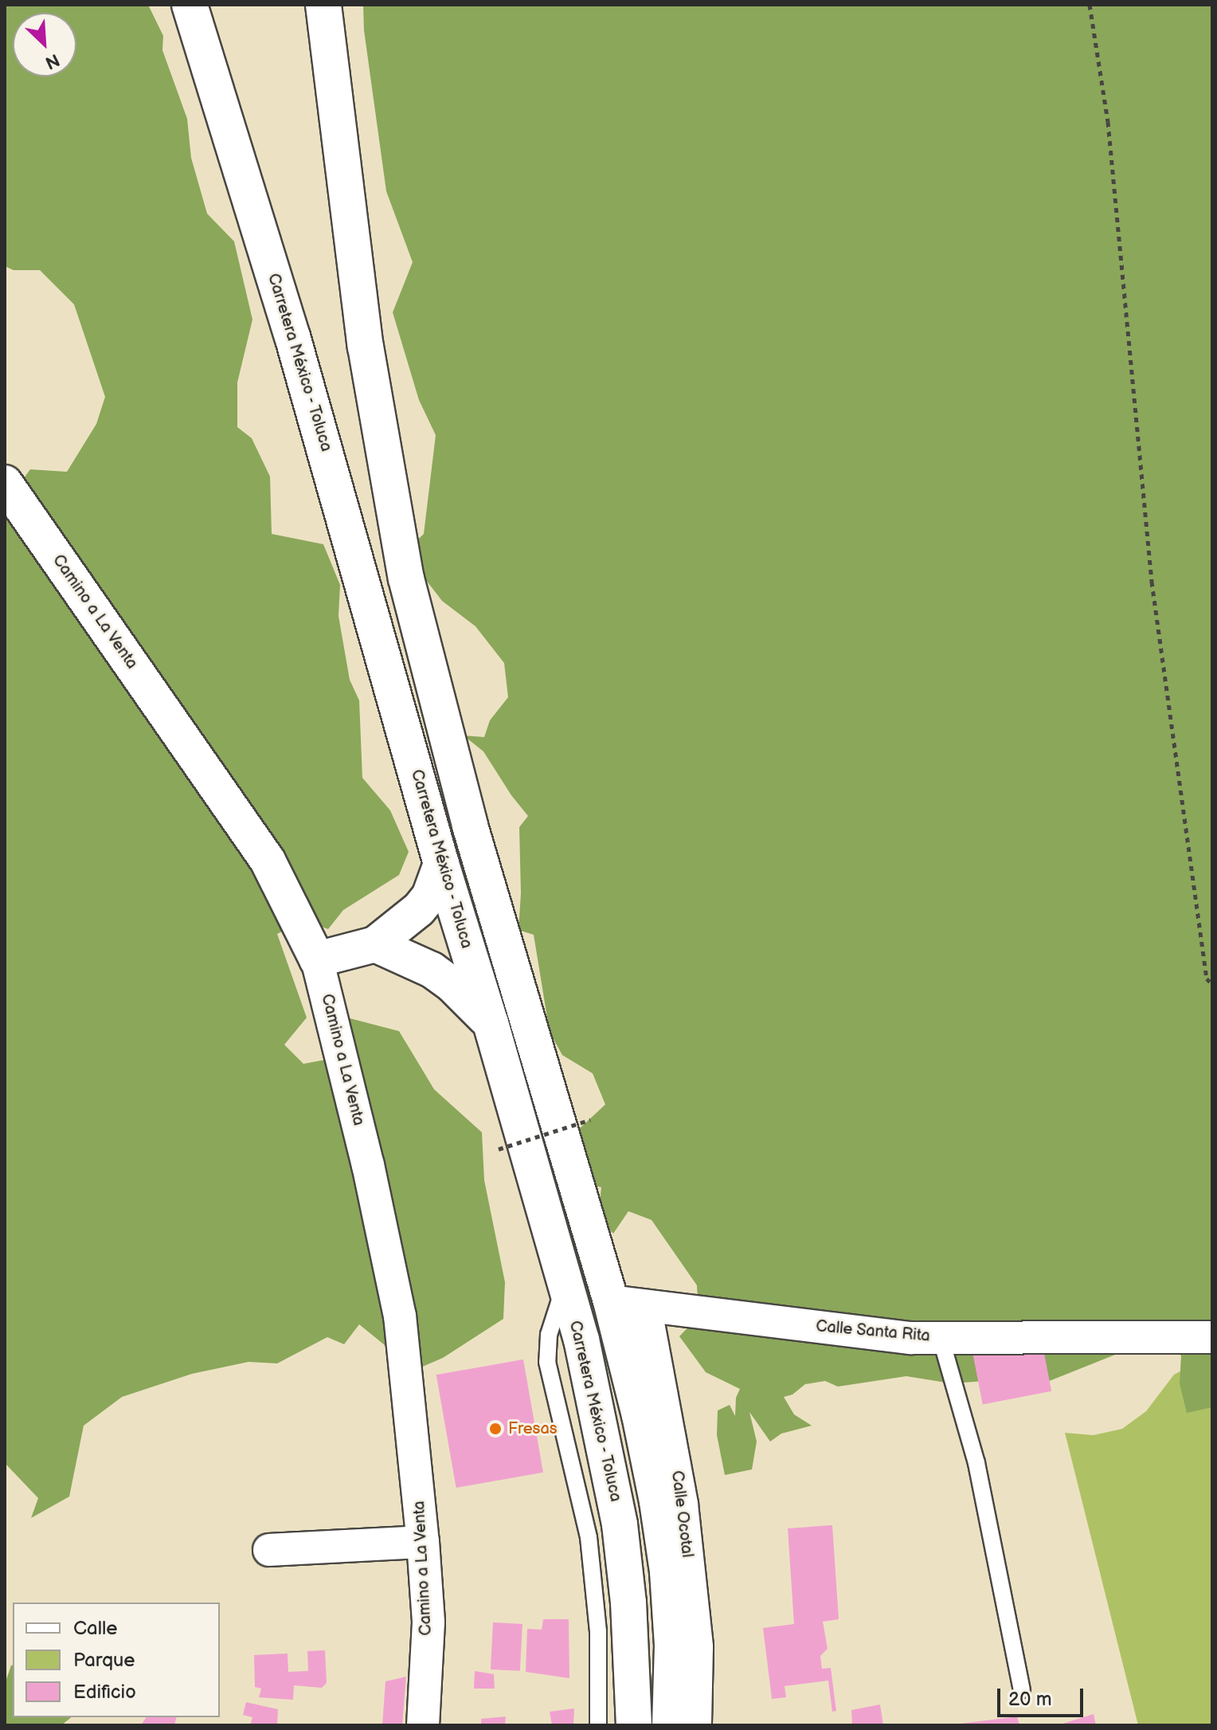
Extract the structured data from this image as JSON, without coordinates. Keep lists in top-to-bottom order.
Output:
{
  "streets": {
    "main road": ["Carretera México - Toluca", "Camino a La Venta"],
    "street": ["Calle Santa Rita", "Calle Ocotal"]
  },
  "crossings": [
    ["Calle Santa Rita", "Calle Ocotal"]
  ],
  "places": ["Fresas"],
  "legend": ["Calle", "Parque", "Edificio"],
  "scale_bar": "20 m",
  "north": "bottom right"
}
